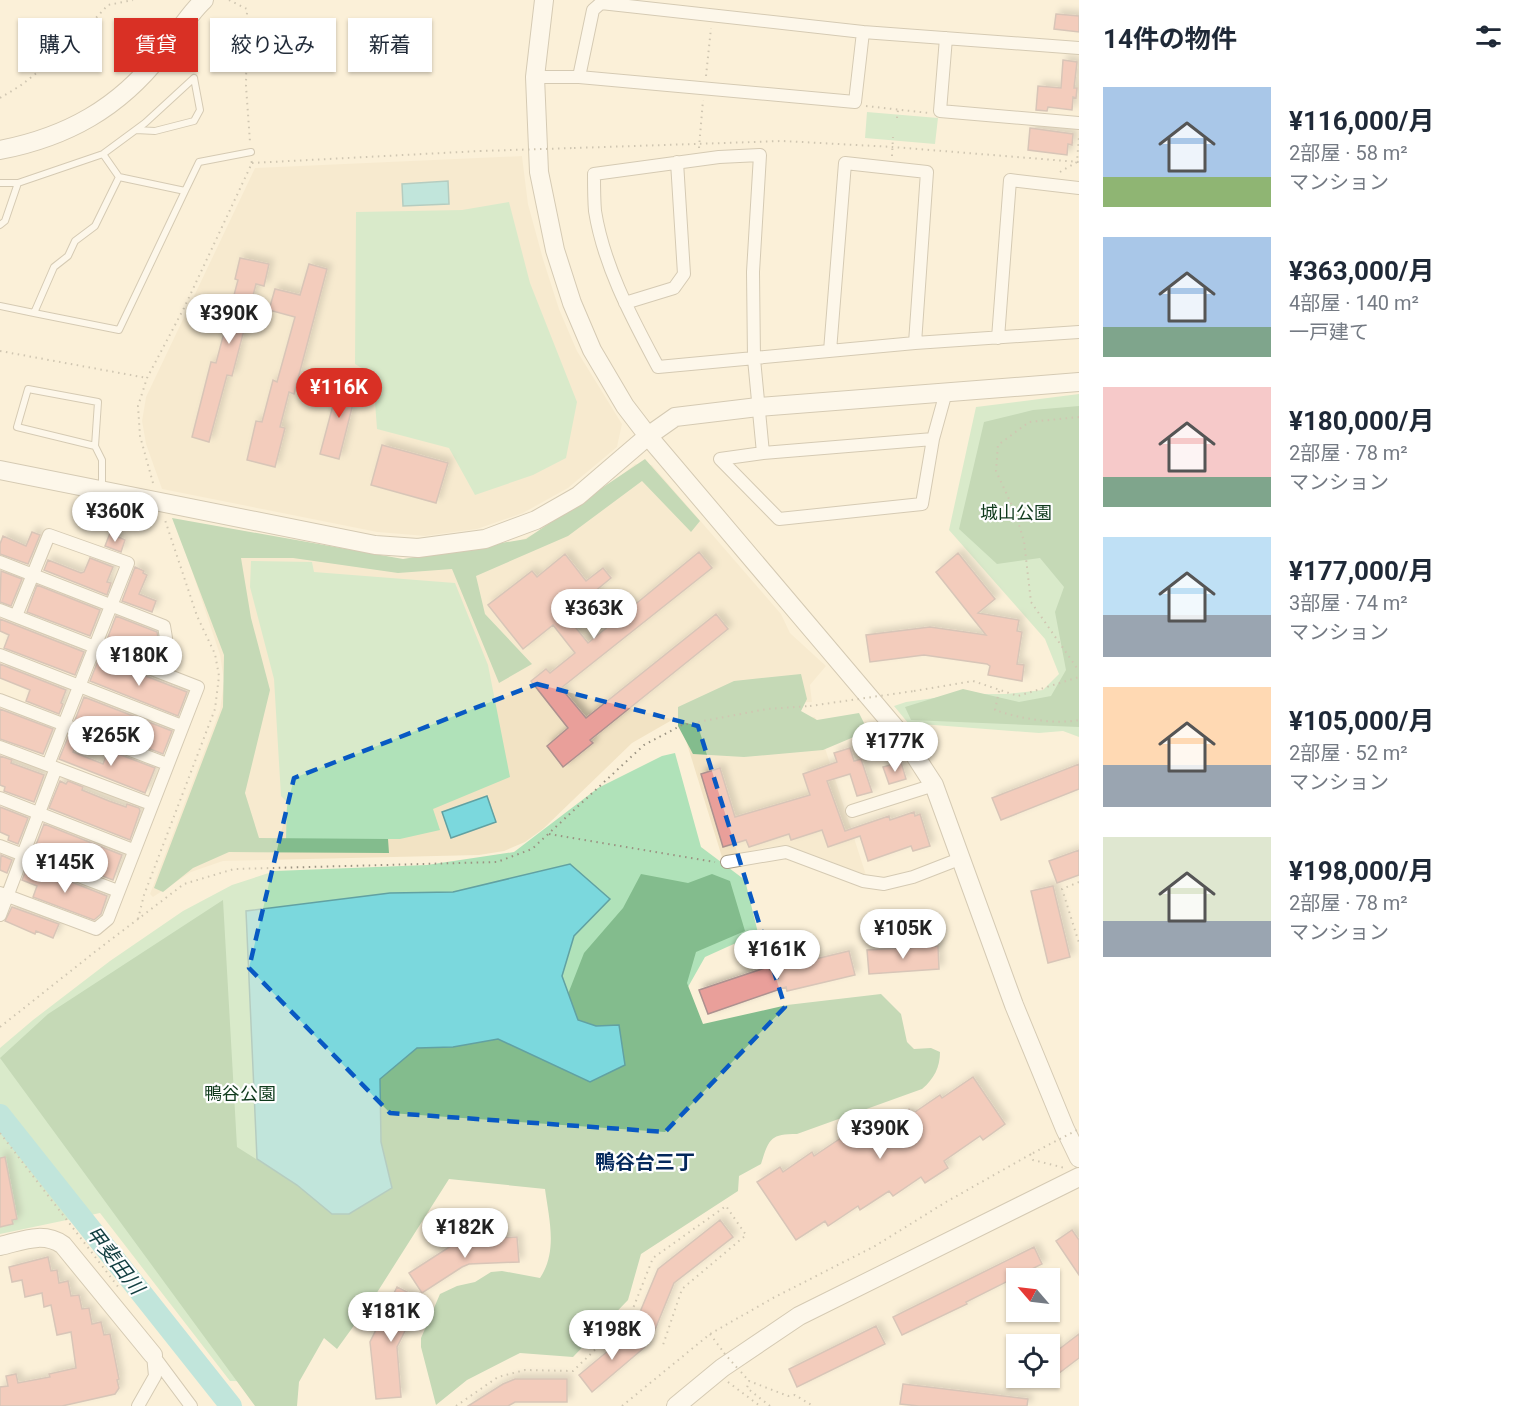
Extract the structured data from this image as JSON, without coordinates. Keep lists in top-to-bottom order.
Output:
{
  "districts": ["鴨谷台三丁"],
  "water": ["甲斐田川"],
  "parks": ["城山公園", "鴨谷公園"],
  "north": "top left",
  "page": {
    "heading": "14件の物件",
    "chip": [
      "購入",
      "賃貸",
      "絞り込み",
      "新着"
    ],
    "list": [
      {
        "name": "¥116,000/月",
        "note": "2部屋 · 58 m² · マンション"
      },
      {
        "name": "¥363,000/月",
        "note": "4部屋 · 140 m² · 一戸建て"
      },
      {
        "name": "¥180,000/月",
        "note": "2部屋 · 78 m² · マンション"
      },
      {
        "name": "¥177,000/月",
        "note": "3部屋 · 74 m² · マンション"
      },
      {
        "name": "¥105,000/月",
        "note": "2部屋 · 52 m² · マンション"
      },
      {
        "name": "¥198,000/月",
        "note": "2部屋 · 78 m² · マンション"
      }
    ],
    "price": [
      "¥390K",
      "¥116K",
      "¥360K",
      "¥363K",
      "¥180K",
      "¥265K",
      "¥177K",
      "¥145K",
      "¥105K",
      "¥161K",
      "¥390K",
      "¥182K",
      "¥181K",
      "¥198K"
    ]
  }
}
